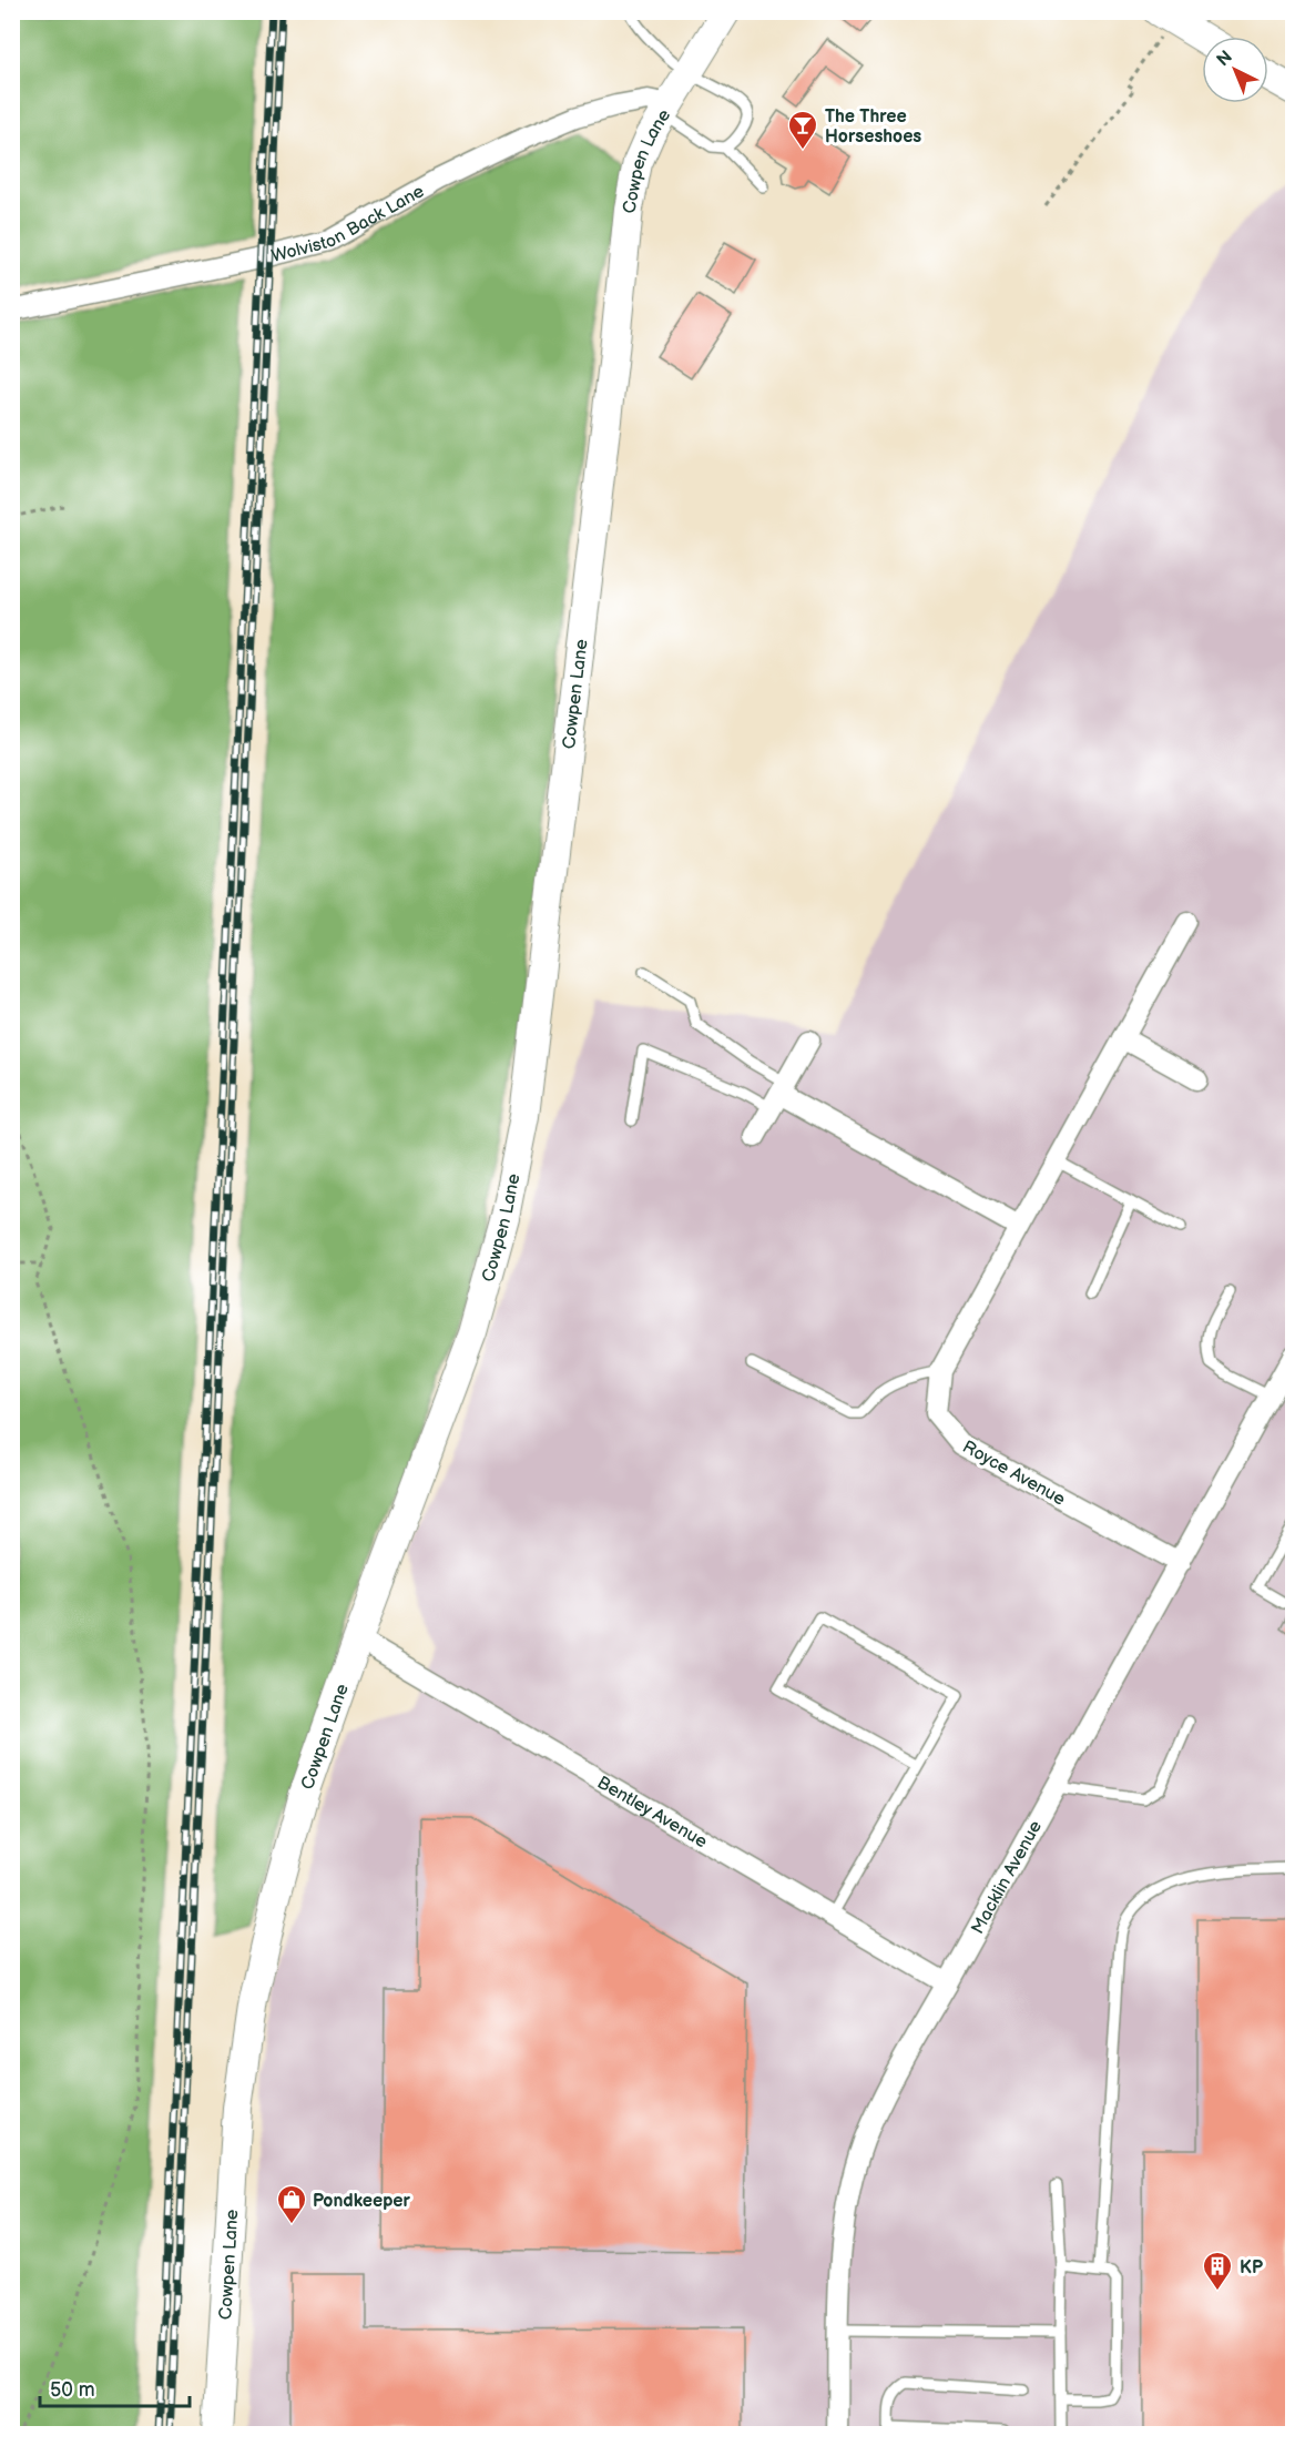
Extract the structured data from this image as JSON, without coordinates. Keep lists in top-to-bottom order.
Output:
{
  "streets": {
    "street": [
      "Cowpen Lane",
      "Wolviston Back Lane",
      "Royce Avenue",
      "Bentley Avenue",
      "Macklin Avenue"
    ]
  },
  "crossings": [
    ["Cowpen Lane", "Wolviston Back Lane"],
    ["Cowpen Lane", "Bentley Avenue"],
    ["Royce Avenue", "Macklin Avenue"],
    ["Bentley Avenue", "Macklin Avenue"]
  ],
  "places": {
    "bar": ["The Three Horseshoes"],
    "shop": ["Pondkeeper"],
    "building": ["KP"]
  },
  "scale_bar": "50 m",
  "north": "top left"
}
